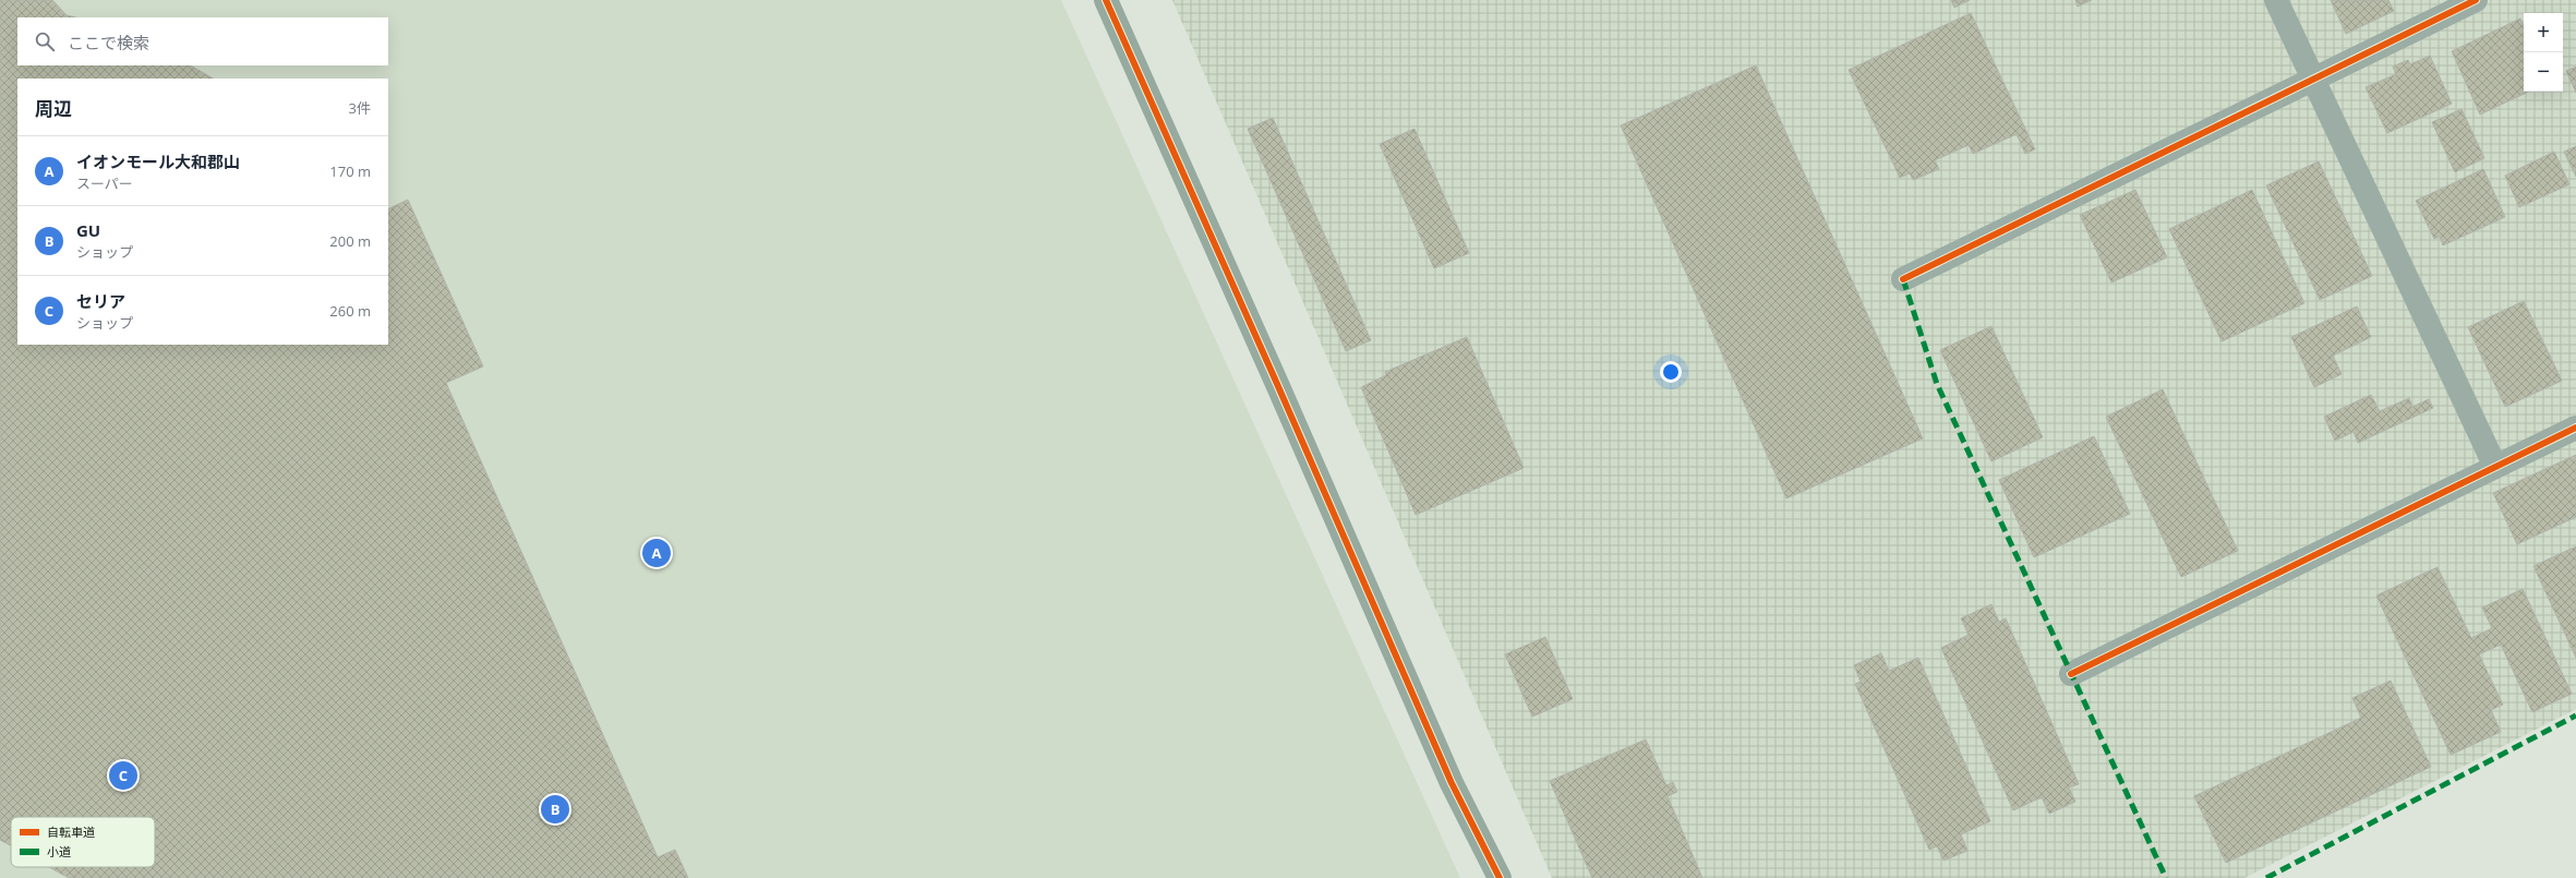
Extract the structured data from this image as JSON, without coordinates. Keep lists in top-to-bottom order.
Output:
{
  "legend": ["自転車道", "小道"],
  "page": {
    "map_buttons": ["+", "−"],
    "search": "ここで検索",
    "heading": ["周辺", "3件"],
    "list": [
      {
        "mark": "A",
        "name": "イオンモール大和郡山",
        "note": "スーパー",
        "value": "170 m"
      },
      {
        "mark": "B",
        "name": "GU",
        "note": "ショップ",
        "value": "200 m"
      },
      {
        "mark": "C",
        "name": "セリア",
        "note": "ショップ",
        "value": "260 m"
      }
    ],
    "pins": ["A", "C", "B"]
  }
}
